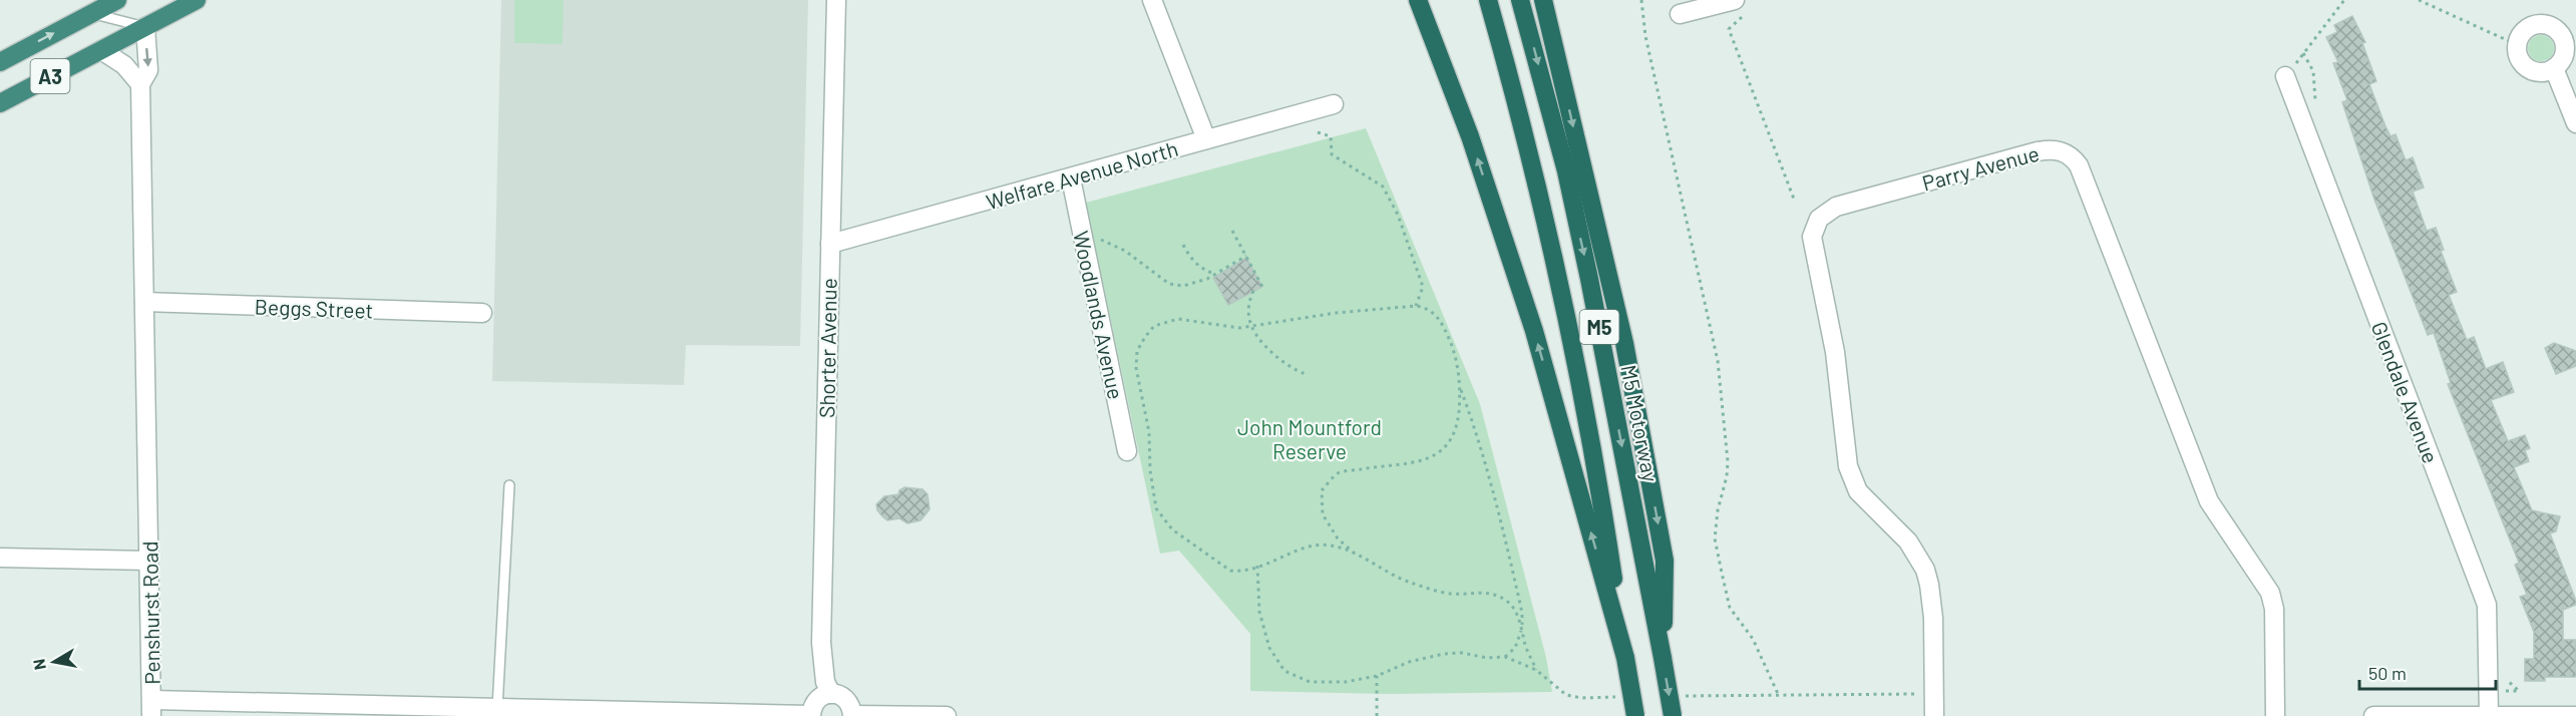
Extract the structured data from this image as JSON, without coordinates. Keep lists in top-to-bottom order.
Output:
{
  "streets": {
    "highway": ["A3", "M5", "M5 Motorway"],
    "street": [
      "Parry Avenue",
      "Welfare Avenue North",
      "Beggs Street",
      "Woodlands Avenue",
      "Shorter Avenue",
      "Glendale Avenue",
      "Penshurst Road"
    ]
  },
  "crossings": [
    ["A3", "Penshurst Road"],
    ["Welfare Avenue North", "Woodlands Avenue"],
    ["Welfare Avenue North", "Shorter Avenue"],
    ["Beggs Street", "Penshurst Road"],
    ["M5", "M5 Motorway"]
  ],
  "parks": ["John Mountford Reserve"],
  "scale_bar": "50 m",
  "north": "left"
}
